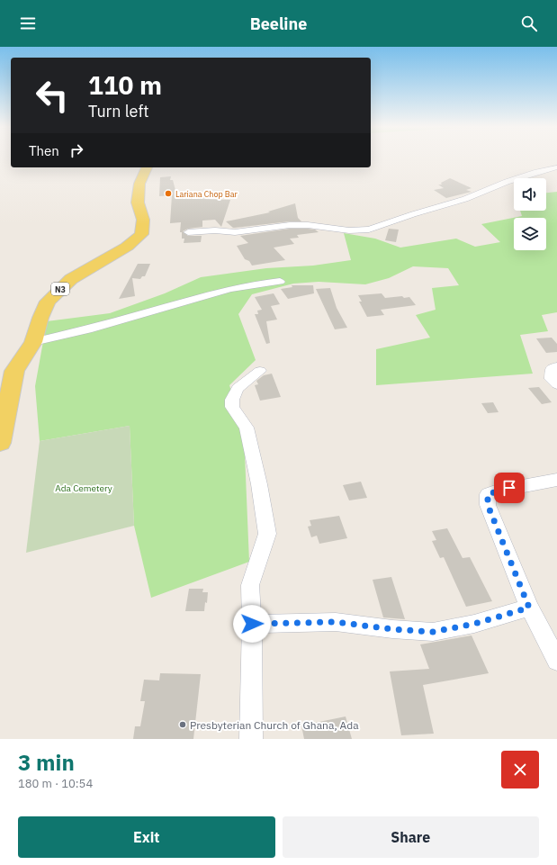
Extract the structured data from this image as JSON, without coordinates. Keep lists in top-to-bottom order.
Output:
{
  "streets": {
    "main road": ["N3"]
  },
  "parks": ["Ada Cemetery"],
  "places": ["Lariana Chop Bar", "Presbyterian Church of Ghana, Ada"],
  "page": {
    "header": "Beeline",
    "turn": ["110 m", "Turn left"],
    "then": "Then",
    "heading": ["3 min", "180 m · 10:54"],
    "buttons": ["Exit", "Share"]
  }
}
